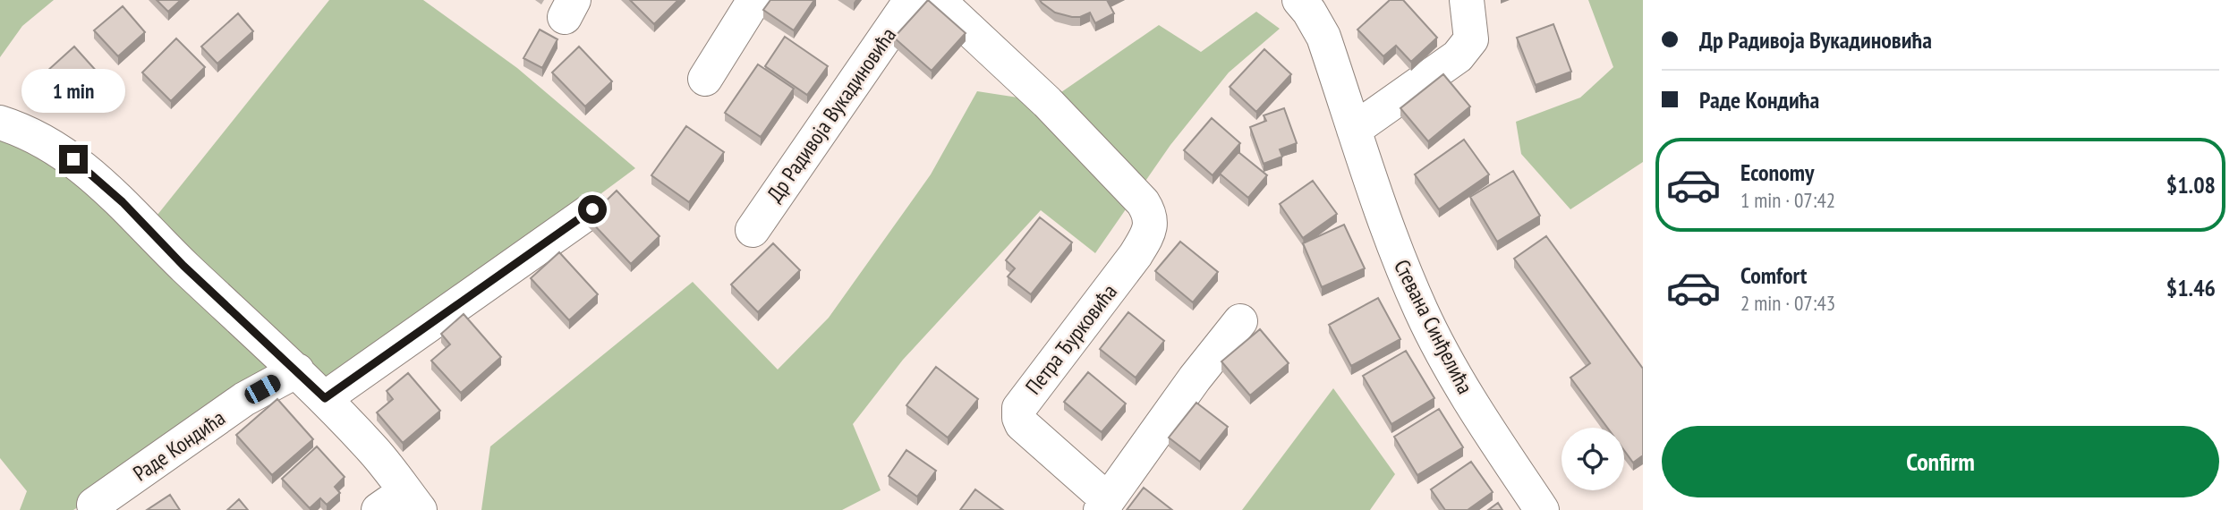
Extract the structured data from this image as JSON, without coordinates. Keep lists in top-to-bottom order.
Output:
{
  "streets": {
    "street": [
      "Др Радивоја Вукадиновића",
      "Стевана Синђелића",
      "Петра Ђурковића",
      "Раде Кондића"
    ]
  },
  "page": {
    "banner": ["Др Радивоја Вукадиновића", "Раде Кондића"],
    "bubble": "1 min",
    "list": [
      {
        "name": "Economy",
        "note": "1 min · 07:42",
        "value": "$1.08"
      },
      {
        "name": "Comfort",
        "note": "2 min · 07:43",
        "value": "$1.46"
      }
    ],
    "buttons": "Confirm"
  }
}
